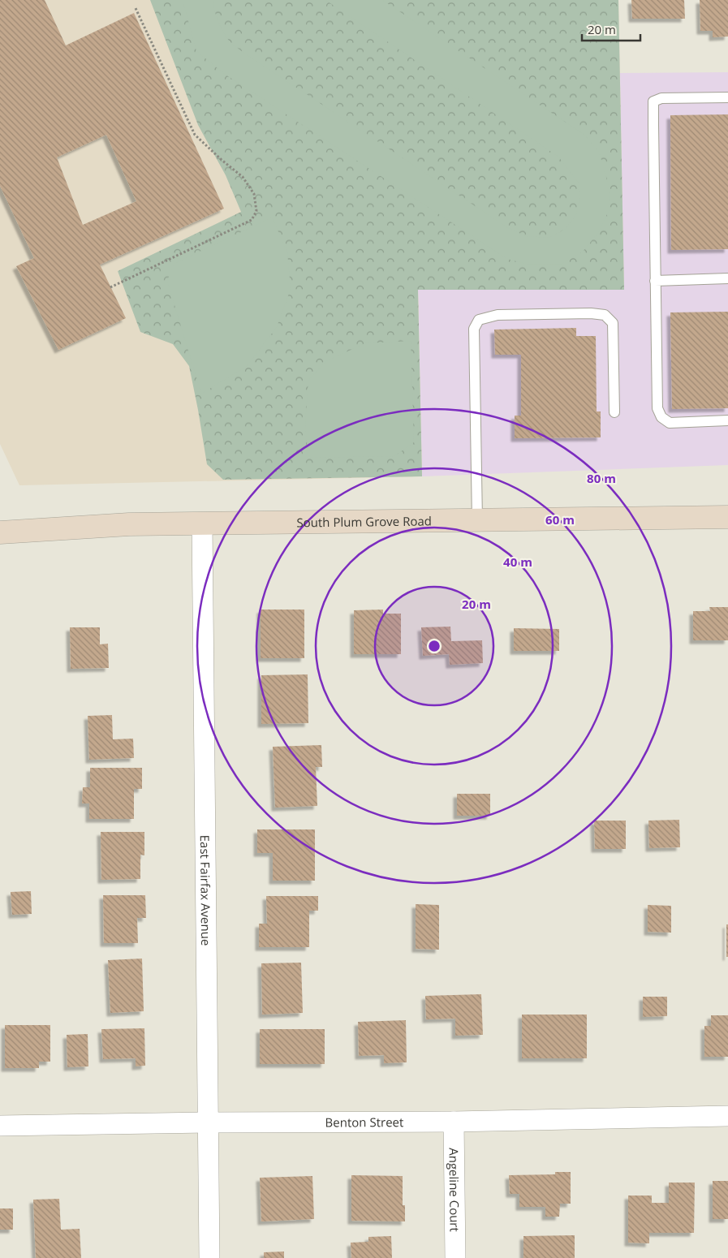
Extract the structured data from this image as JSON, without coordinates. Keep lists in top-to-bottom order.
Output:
{
  "streets": {
    "main road": ["South Plum Grove Road"],
    "street": ["East Fairfax Avenue", "Benton Street", "Angeline Court"]
  },
  "crossings": [
    ["South Plum Grove Road", "East Fairfax Avenue"],
    ["East Fairfax Avenue", "Benton Street"],
    ["Benton Street", "Angeline Court"]
  ],
  "scale_bar": "20 m",
  "rings": [
    "80 m",
    "60 m",
    "40 m",
    "20 m"
  ]
}
